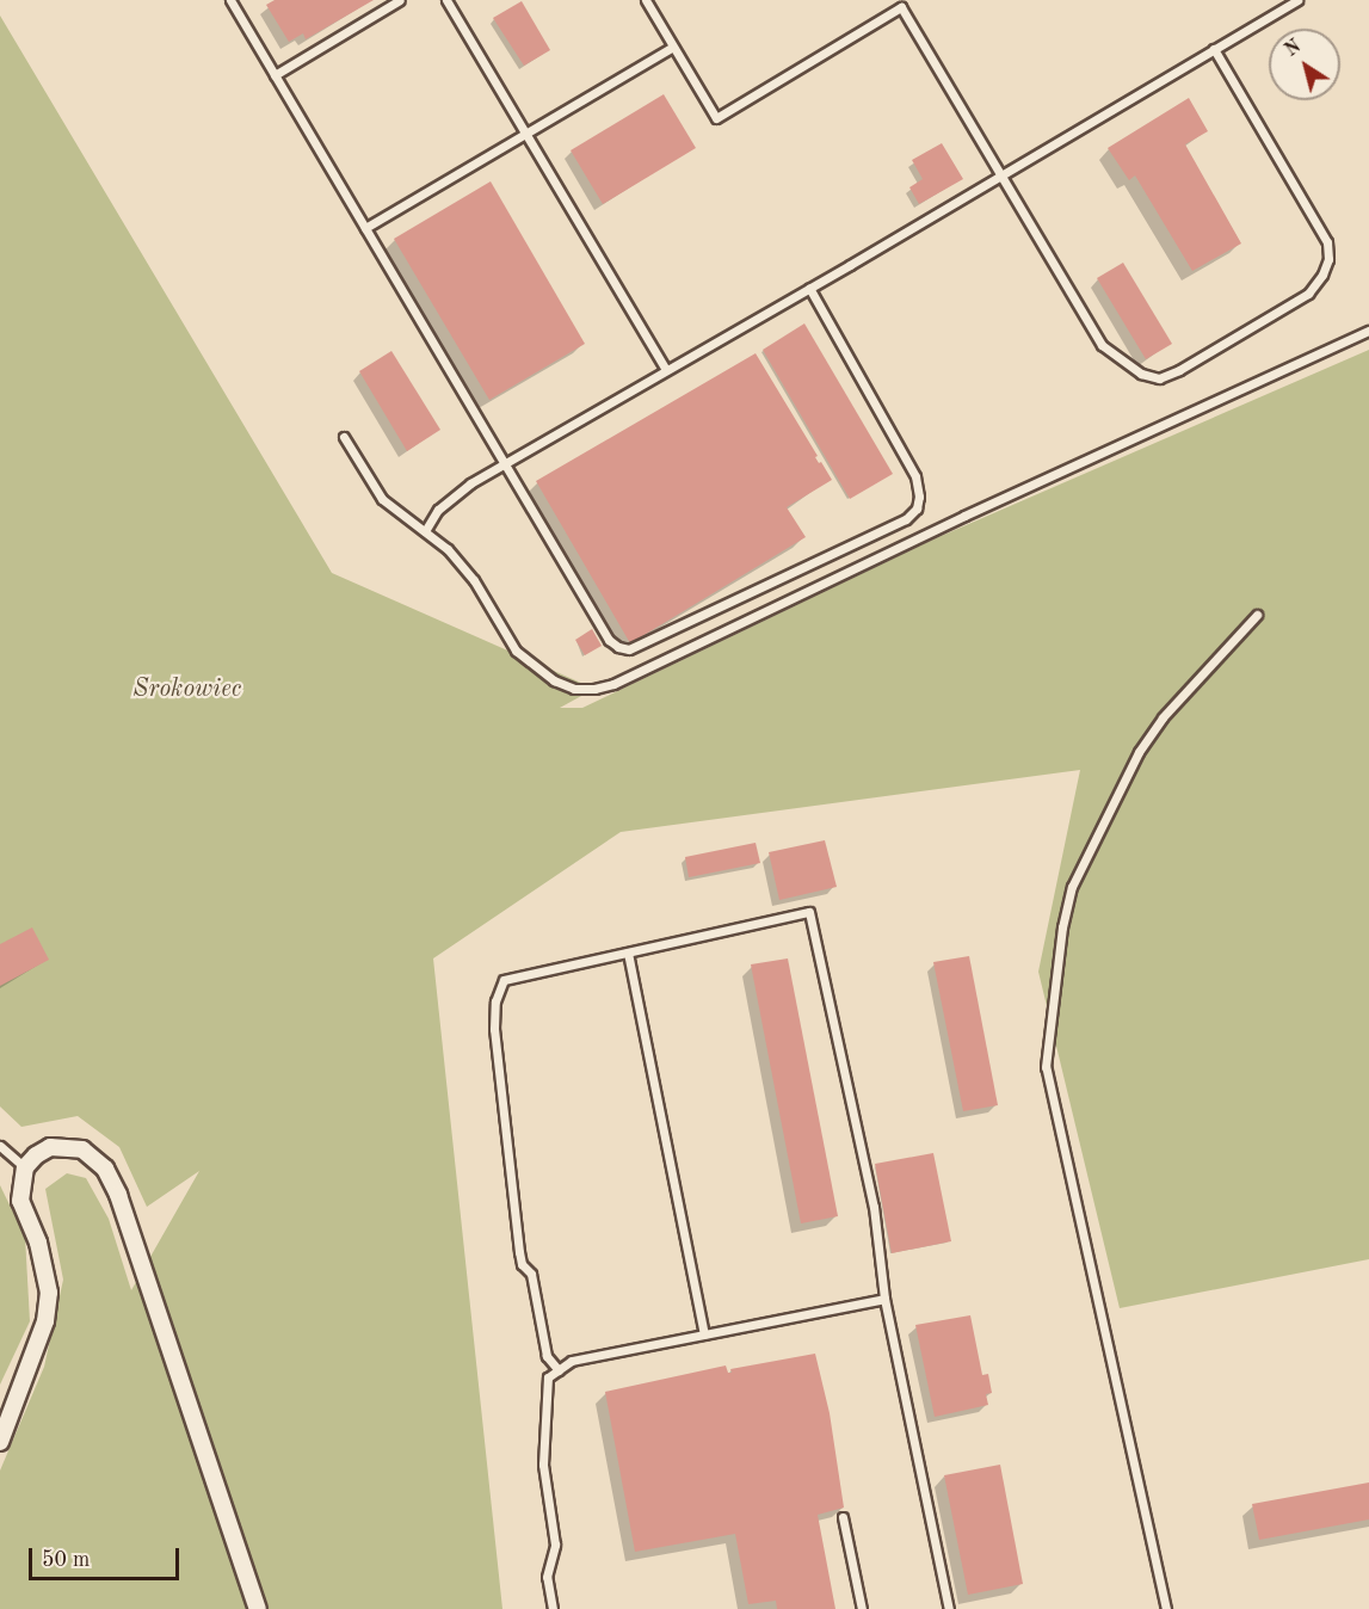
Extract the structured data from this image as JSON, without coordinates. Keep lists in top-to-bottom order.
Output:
{
  "parks": ["Srokowiec"],
  "scale_bar": "50 m",
  "north": "top left"
}
